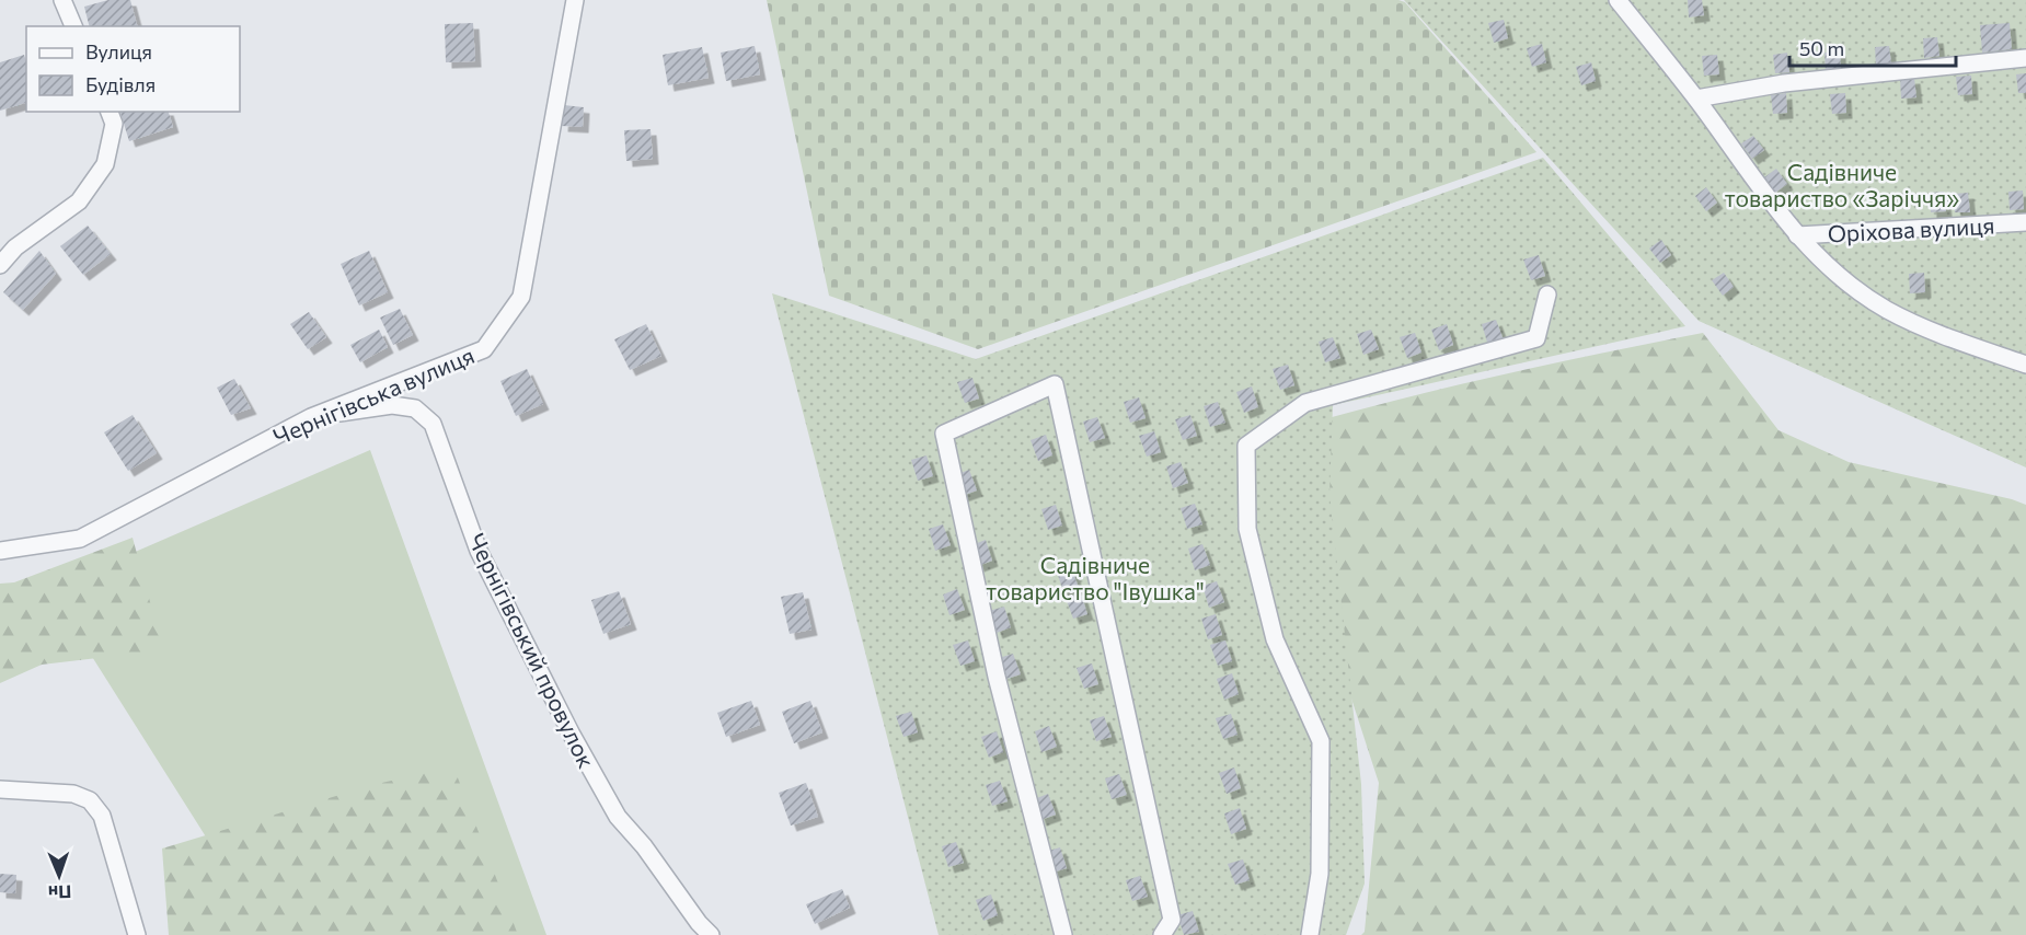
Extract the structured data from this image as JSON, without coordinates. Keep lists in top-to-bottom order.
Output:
{
  "streets": {
    "street": ["Оріхова вулиця", "Чернігівська вулиця", "Чернігівський провулок"]
  },
  "crossings": [
    ["Чернігівська вулиця", "Чернігівський провулок"]
  ],
  "parks": ["Садівниче товариство «Заріччя»", "Садівниче товариство \"Івушка\""],
  "legend": ["Вулиця", "Будівля"],
  "scale_bar": "50 m",
  "north": "bottom"
}
